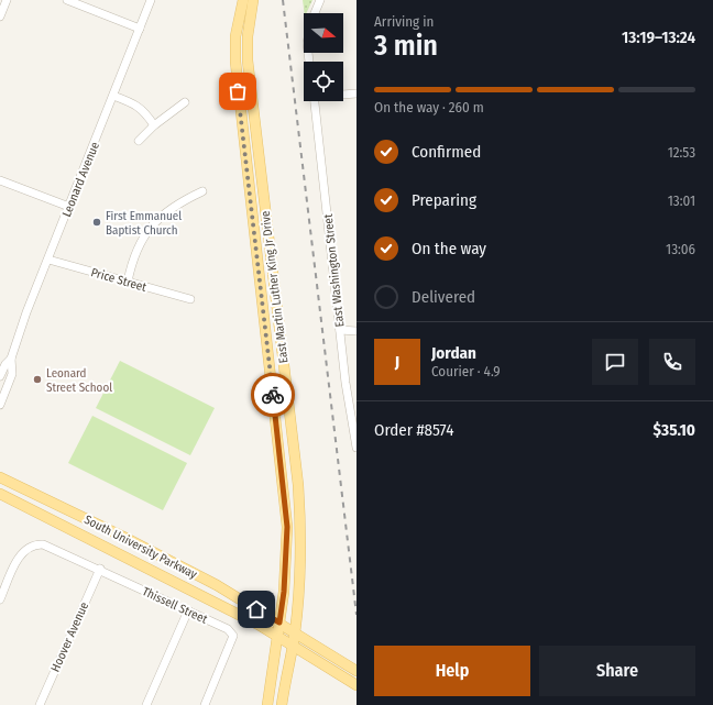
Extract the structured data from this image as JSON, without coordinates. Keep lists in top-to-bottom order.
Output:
{
  "streets": {
    "main road": ["East Martin Luther King Jr Drive", "South University Parkway"],
    "street": [
      "Leonard Avenue",
      "East Washington Street",
      "Price Street",
      "Thissell Street",
      "Hoover Avenue"
    ]
  },
  "crossings": [
    ["Leonard Avenue", "Price Street"],
    ["East Martin Luther King Jr Drive", "South University Parkway"],
    ["Thissell Street", "Hoover Avenue"]
  ],
  "places": ["First Emmanuel Baptist Church", "Leonard Street School"],
  "north": "right",
  "page": {
    "heading": ["3 min", "Arriving in", "13:19–13:24"],
    "panel": [
      "Jordan",
      "Courier · 4.9",
      "Order #8574",
      "$35.10"
    ],
    "bar": "On the way · 260 m",
    "list": [
      ["Confirmed", "12:53"],
      ["Preparing", "13:01"],
      ["On the way", "13:06"],
      "Delivered"
    ],
    "round": "J",
    "buttons": ["Help", "Share"]
  }
}
